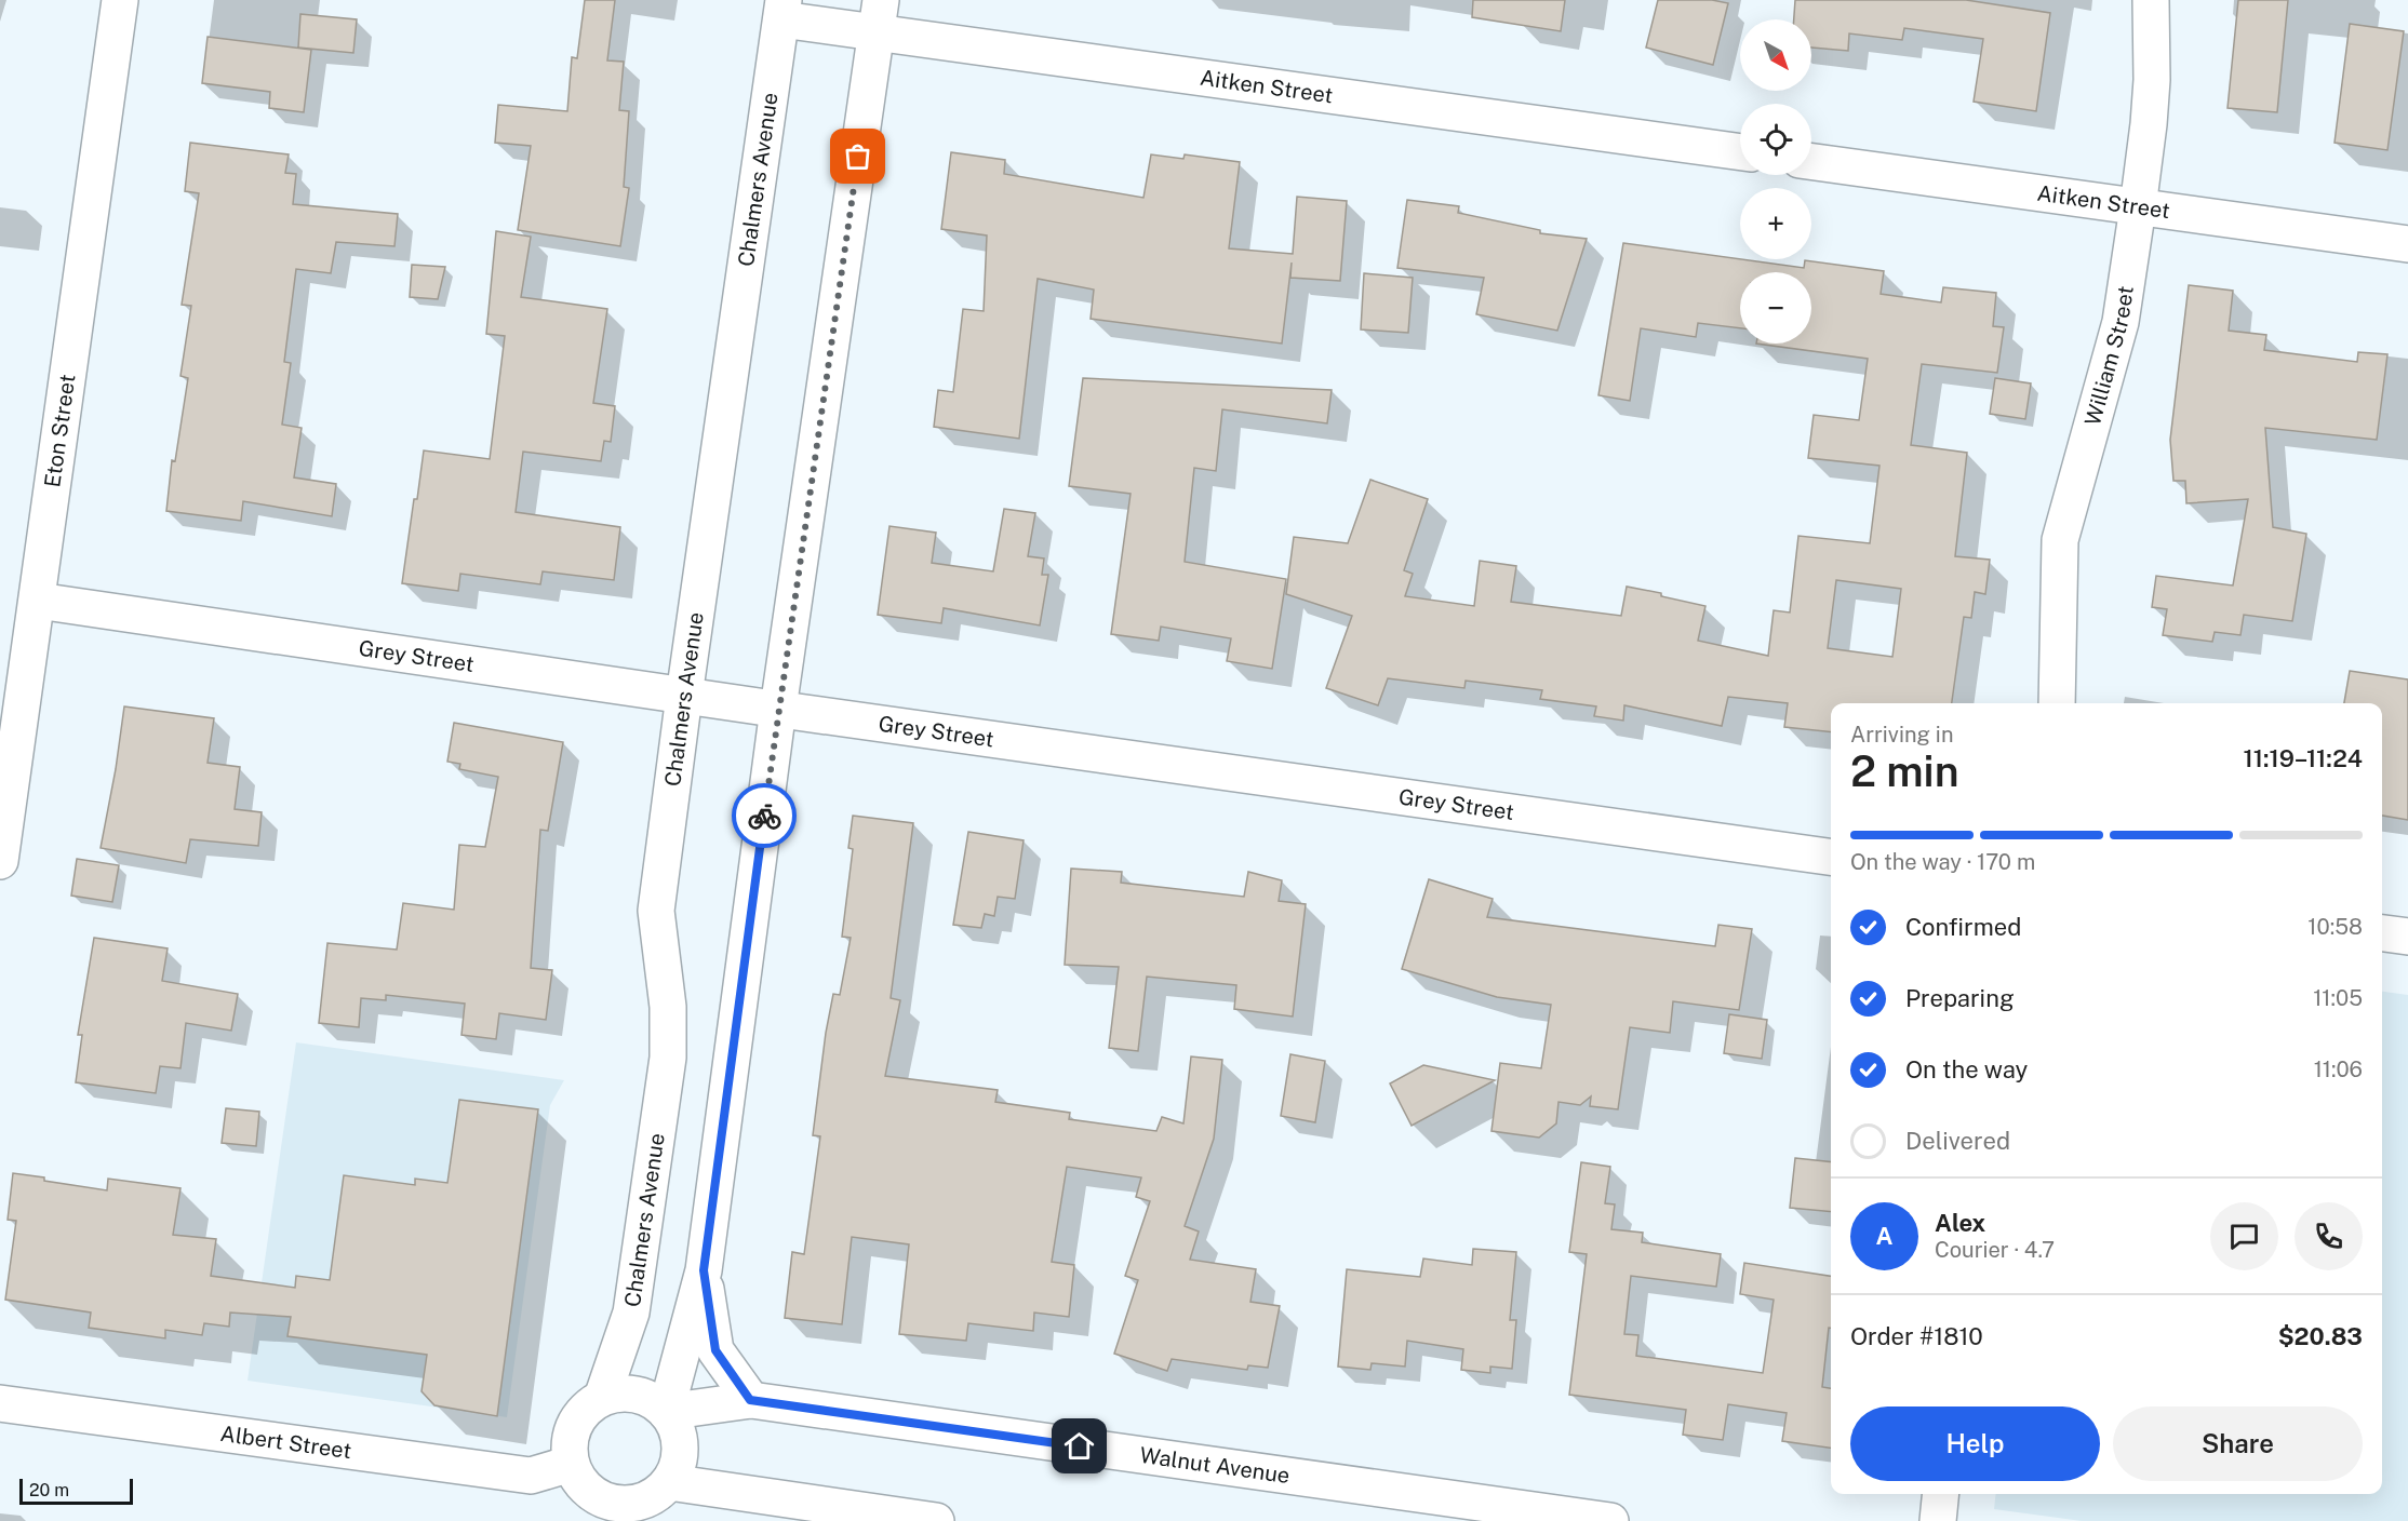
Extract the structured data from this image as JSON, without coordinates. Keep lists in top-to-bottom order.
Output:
{
  "streets": {
    "street": [
      "Aitken Street",
      "Chalmers Avenue",
      "William Street",
      "Eton Street",
      "Grey Street",
      "Albert Street",
      "Walnut Avenue"
    ]
  },
  "crossings": [
    ["Aitken Street", "Chalmers Avenue"],
    ["Aitken Street", "William Street"],
    ["Chalmers Avenue", "Grey Street"],
    ["Chalmers Avenue", "Albert Street"],
    ["Chalmers Avenue", "Walnut Avenue"],
    ["Eton Street", "Grey Street"],
    ["Albert Street", "Walnut Avenue"]
  ],
  "scale_bar": "20 m",
  "north": "bottom right",
  "page": {
    "map_buttons": ["+", "−"],
    "heading": ["2 min", "Arriving in", "11:19–11:24"],
    "panel": [
      "Alex",
      "Courier · 4.7",
      "Order #1810",
      "$20.83"
    ],
    "bar": "On the way · 170 m",
    "list": [
      ["Confirmed", "10:58"],
      ["Preparing", "11:05"],
      ["On the way", "11:06"],
      "Delivered"
    ],
    "round": "A",
    "buttons": ["Help", "Share"],
    "scale": "20 m"
  }
}
